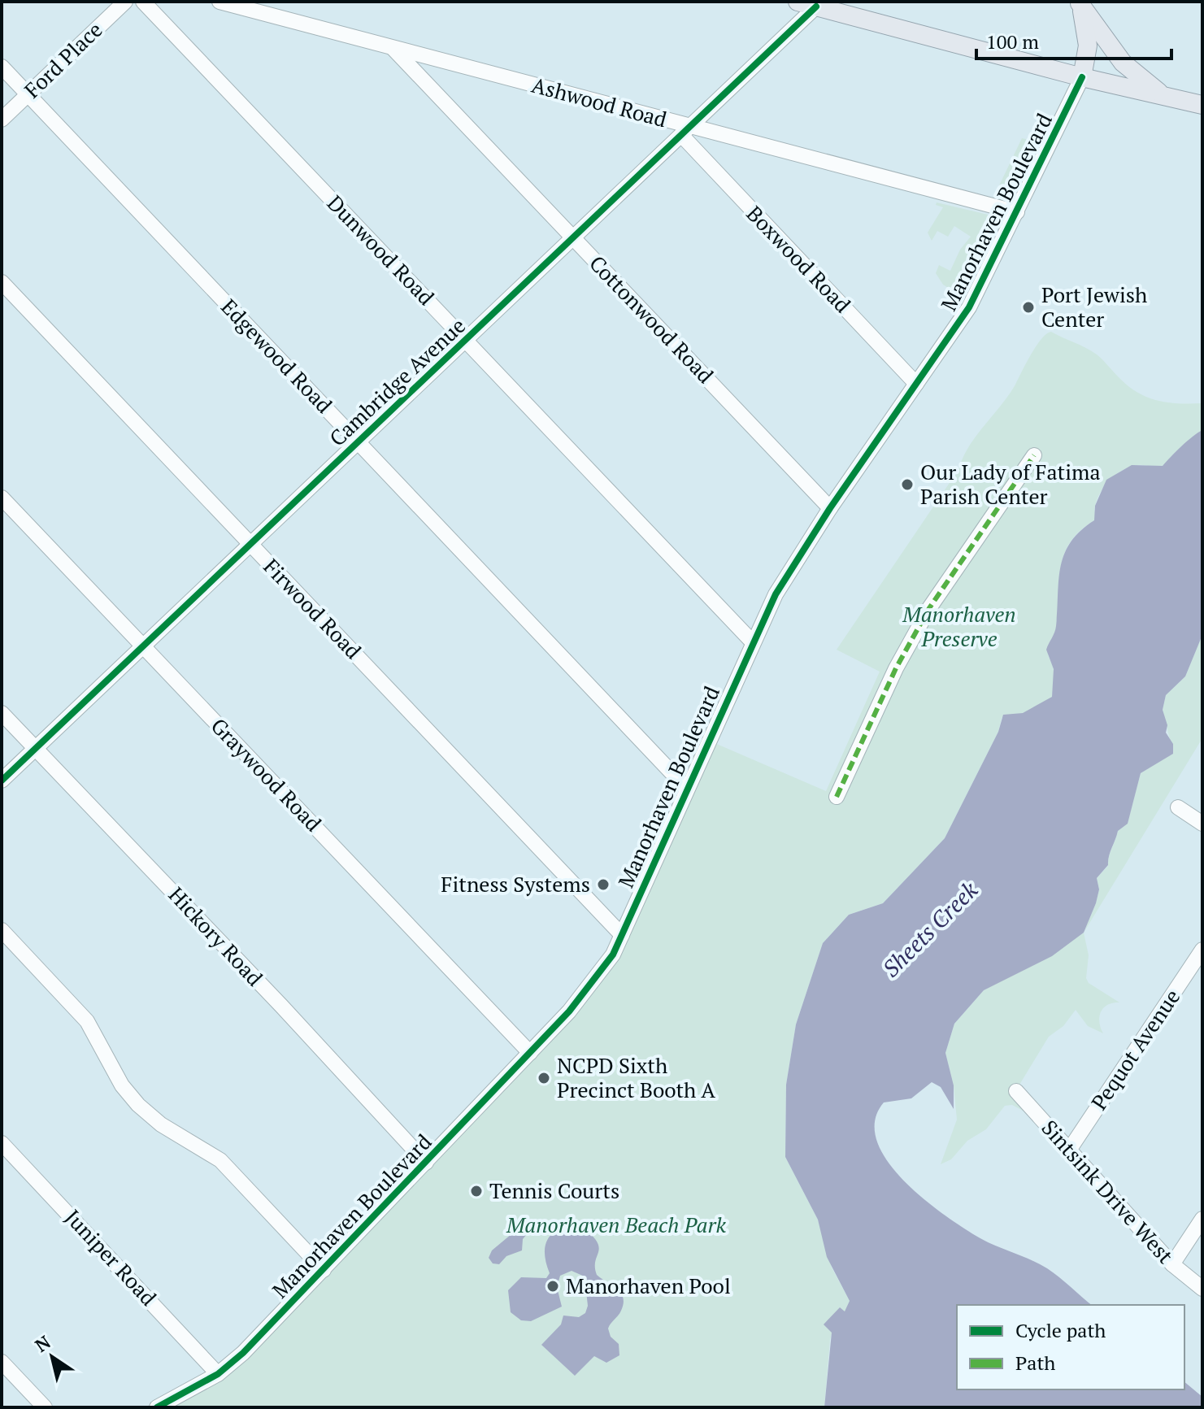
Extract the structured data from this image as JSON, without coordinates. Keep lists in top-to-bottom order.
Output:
{
  "streets": {
    "street": [
      "Ford Place",
      "Ashwood Road",
      "Manorhaven Boulevard",
      "Dunwood Road",
      "Boxwood Road",
      "Cottonwood Road",
      "Edgewood Road",
      "Cambridge Avenue",
      "Firwood Road",
      "Graywood Road",
      "Hickory Road",
      "Pequot Avenue",
      "Sintsink Drive West",
      "Juniper Road"
    ]
  },
  "crossings": [
    ["Ford Place", "Edgewood Road"],
    ["Ashwood Road", "Manorhaven Boulevard"],
    ["Ashwood Road", "Boxwood Road"],
    ["Ashwood Road", "Cottonwood Road"],
    ["Ashwood Road", "Cambridge Avenue"],
    ["Manorhaven Boulevard", "Dunwood Road"],
    ["Manorhaven Boulevard", "Boxwood Road"],
    ["Manorhaven Boulevard", "Cottonwood Road"],
    ["Manorhaven Boulevard", "Edgewood Road"],
    ["Manorhaven Boulevard", "Firwood Road"],
    ["Manorhaven Boulevard", "Graywood Road"],
    ["Manorhaven Boulevard", "Hickory Road"],
    ["Manorhaven Boulevard", "Juniper Road"],
    ["Dunwood Road", "Cambridge Avenue"],
    ["Boxwood Road", "Cambridge Avenue"],
    ["Cottonwood Road", "Cambridge Avenue"],
    ["Edgewood Road", "Cambridge Avenue"],
    ["Cambridge Avenue", "Firwood Road"],
    ["Cambridge Avenue", "Graywood Road"],
    ["Cambridge Avenue", "Hickory Road"],
    ["Pequot Avenue", "Sintsink Drive West"]
  ],
  "water": ["Sheets Creek"],
  "parks": ["Manorhaven Preserve", "Manorhaven Beach Park"],
  "places": [
    "Port Jewish Center",
    "Our Lady of Fatima Parish Center",
    "Fitness Systems",
    "NCPD Sixth Precinct Booth A",
    "Tennis Courts",
    "Manorhaven Pool"
  ],
  "legend": ["Cycle path", "Path"],
  "scale_bar": "100 m",
  "north": "top left"
}
